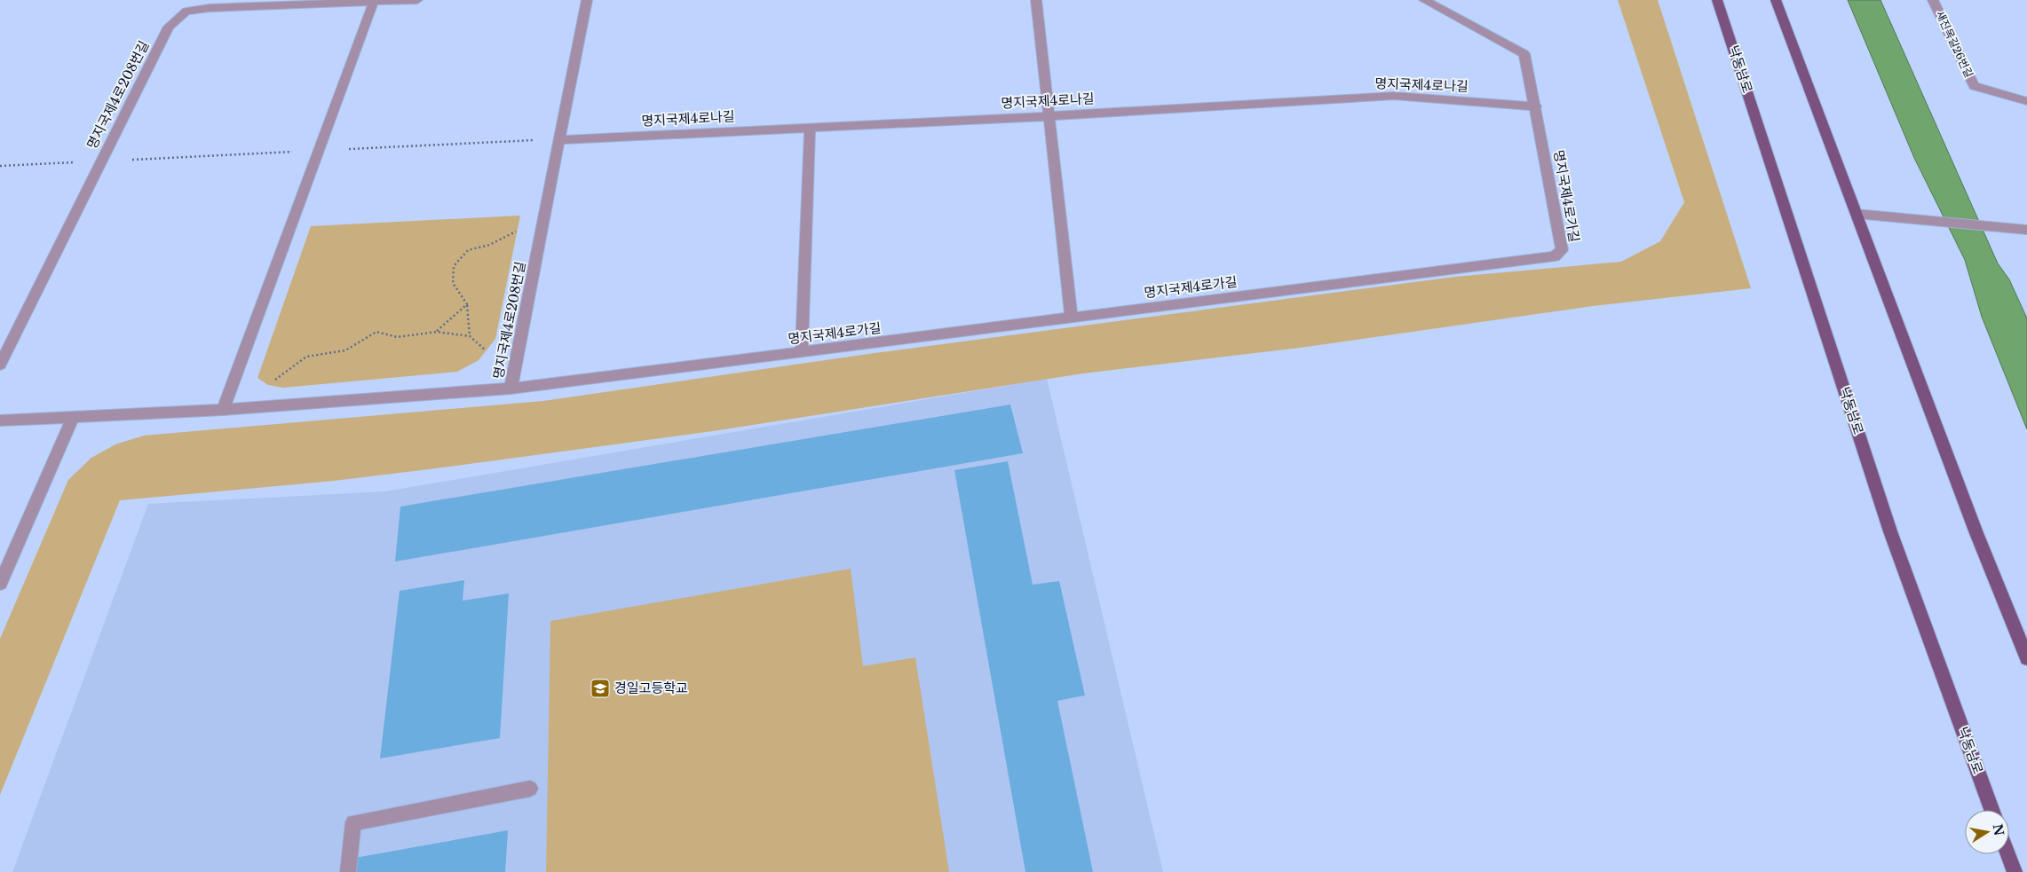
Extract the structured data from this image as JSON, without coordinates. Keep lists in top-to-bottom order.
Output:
{
  "streets": {
    "main road": ["낙동남로"],
    "street": [
      "새진목길26번길",
      "명지국제4로나길",
      "명지국제4로208번길",
      "명지국제4로가길"
    ]
  },
  "crossings": [
    ["명지국제4로나길", "명지국제4로208번길"],
    ["명지국제4로나길", "명지국제4로가길"],
    ["명지국제4로208번길", "명지국제4로가길"]
  ],
  "places": {
    "school or university": ["경일고등학교"]
  },
  "north": "right"
}
